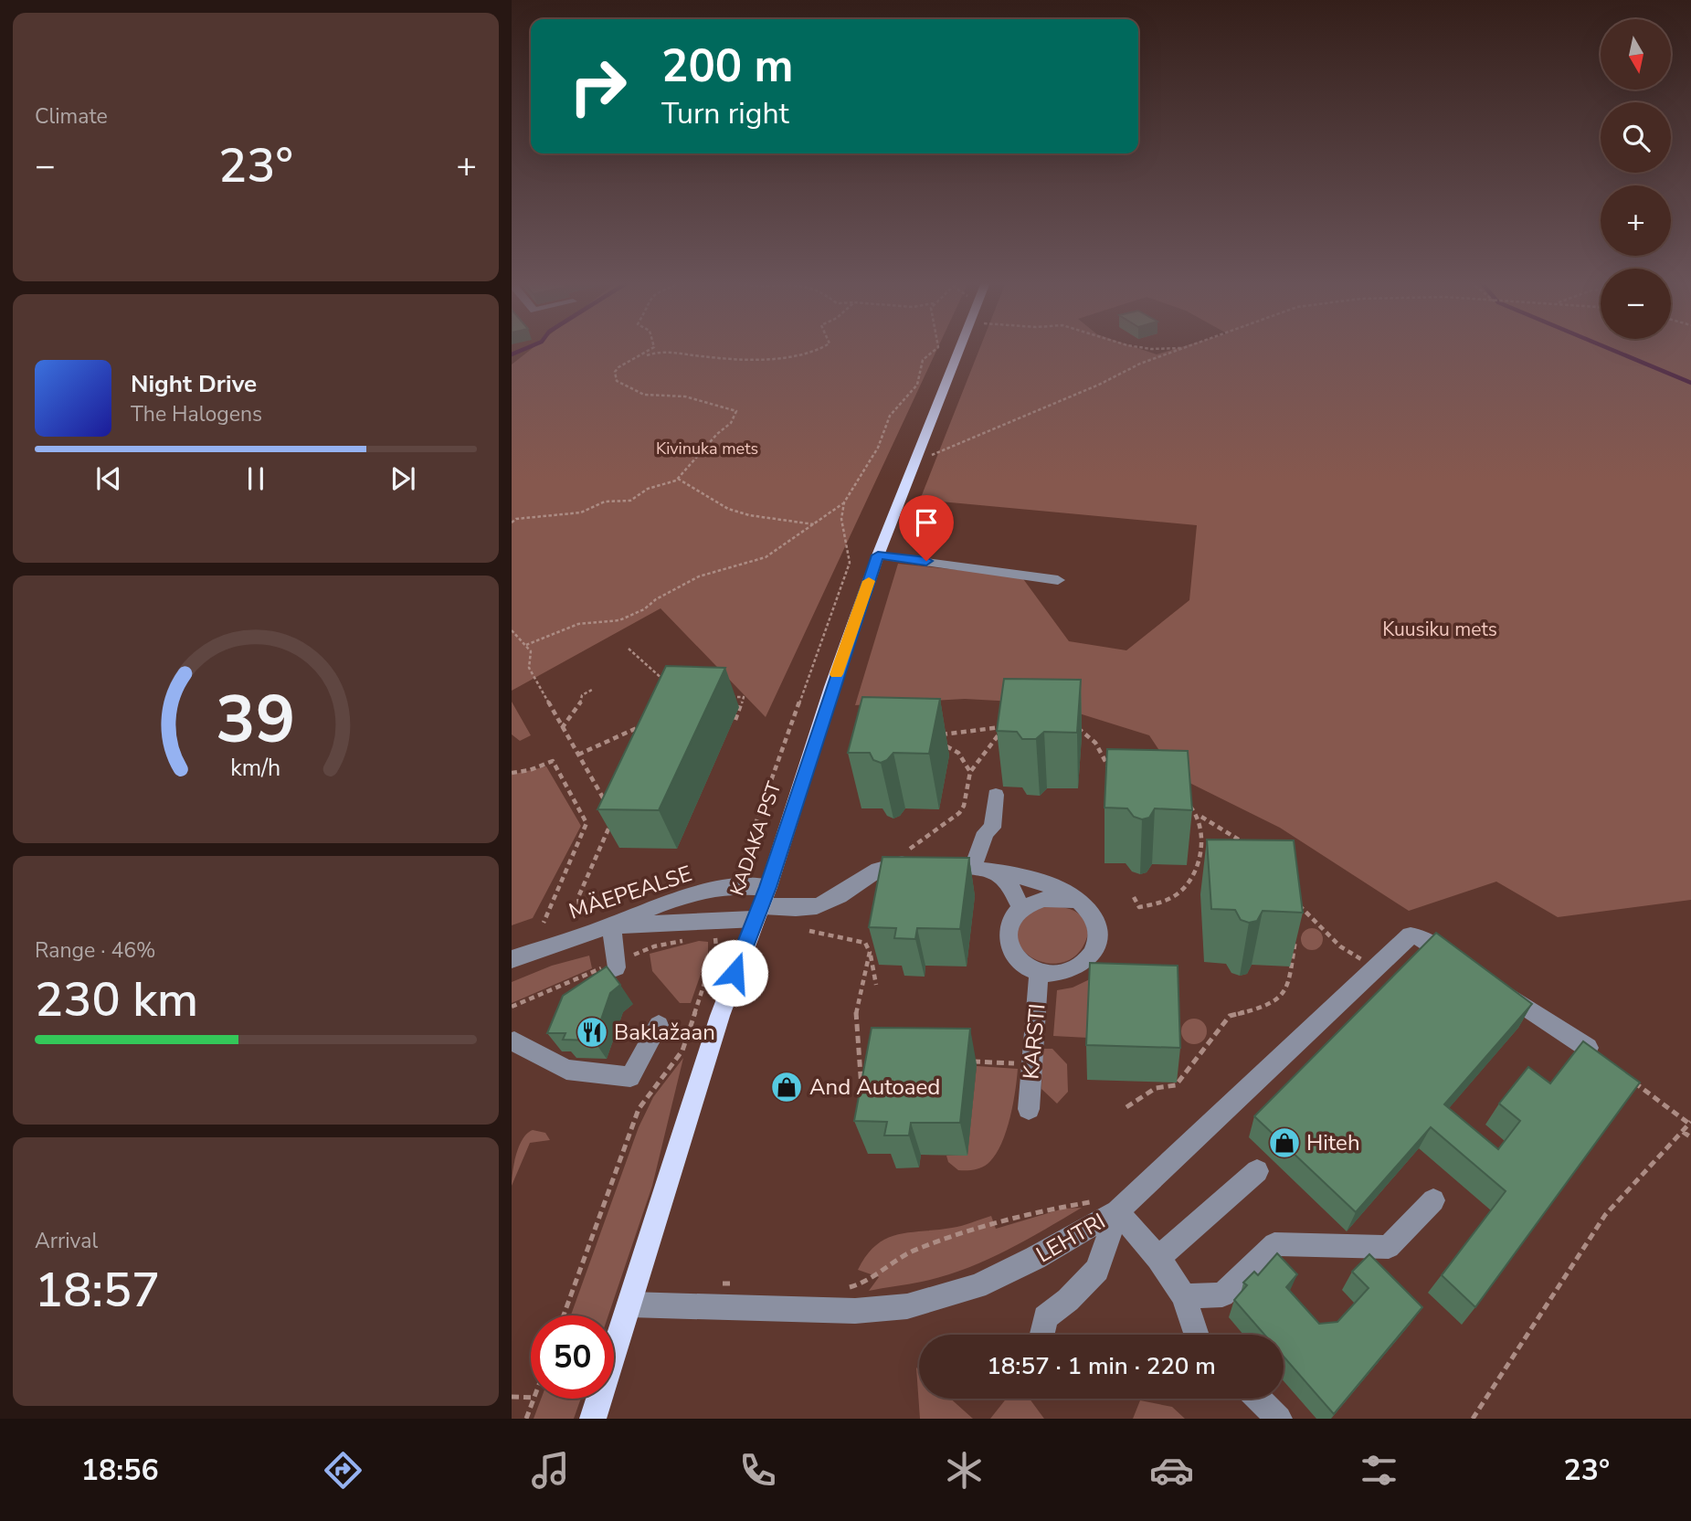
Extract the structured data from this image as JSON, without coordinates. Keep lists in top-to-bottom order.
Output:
{
  "streets": {
    "main road": ["KADAKA PST"],
    "street": ["MÄEPEALSE", "KARSTI", "LEHTRI"]
  },
  "crossings": [
    ["KADAKA PST", "MÄEPEALSE"],
    ["KADAKA PST", "LEHTRI"]
  ],
  "parks": ["Kivinuka mets", "Kuusiku mets"],
  "places": {
    "restaurant": ["Baklažaan"],
    "shop": ["And Autoaed", "Hiteh"]
  },
  "north": "bottom",
  "page": {
    "tile": [
      "Climate",
      ["Range · 46%", "230 km"],
      ["Arrival", "18:57"]
    ],
    "map_buttons": ["+", "−"],
    "turn": ["200 m", "Turn right"],
    "heat": ["−", "23°", "+"],
    "song": ["Night Drive", "The Halogens"],
    "limit": "50",
    "trip": "18:57 · 1 min · 220 m",
    "tabs": ["18:56", "23°"],
    "gauge": ["39", "km/h"]
  }
}
